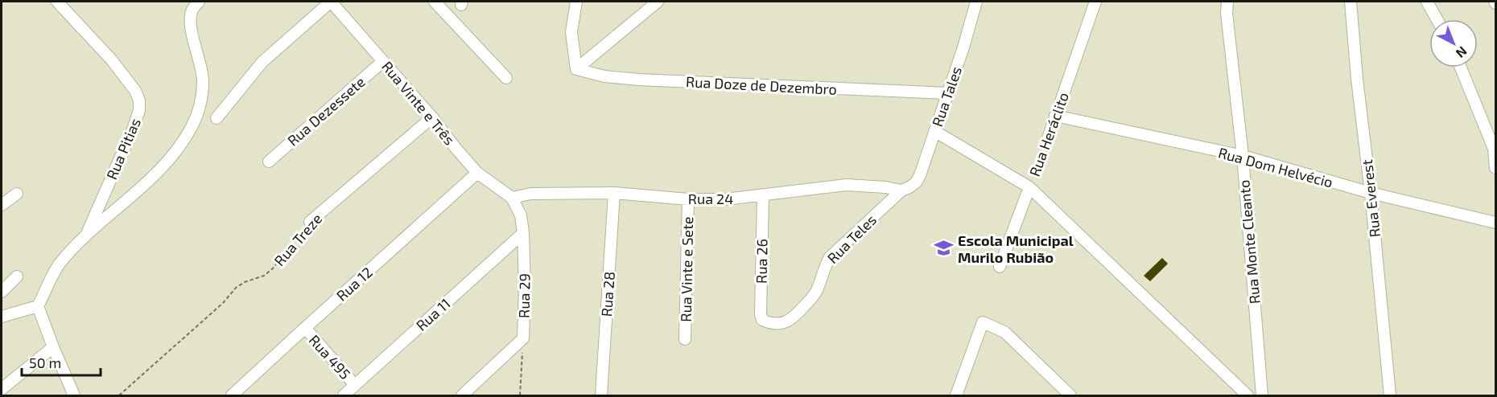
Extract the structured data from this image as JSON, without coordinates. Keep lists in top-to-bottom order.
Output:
{
  "streets": {
    "street": [
      "Rua Doze de Dezembro",
      "Rua Tales",
      "Rua Vinte e Três",
      "Rua Dezessete",
      "Rua Heráclito",
      "Rua Pitias",
      "Rua Dom Helvécio",
      "Rua 24",
      "Rua Everest",
      "Rua Teles",
      "Rua Treze",
      "Rua Monte Cleanto",
      "Rua 26",
      "Rua Vinte e Sete",
      "Rua 12",
      "Rua 28",
      "Rua 29",
      "Rua 11",
      "Rua 495"
    ]
  },
  "crossings": [
    ["Rua Doze de Dezembro", "Rua Tales"],
    ["Rua Tales", "Rua 24"],
    ["Rua Tales", "Rua Teles"],
    ["Rua Vinte e Três", "Rua Dezessete"],
    ["Rua Vinte e Três", "Rua 24"],
    ["Rua Vinte e Três", "Rua Treze"],
    ["Rua Vinte e Três", "Rua 12"],
    ["Rua Vinte e Três", "Rua 29"],
    ["Rua Heráclito", "Rua Dom Helvécio"],
    ["Rua Dom Helvécio", "Rua Everest"],
    ["Rua Dom Helvécio", "Rua Monte Cleanto"],
    ["Rua 24", "Rua Teles"],
    ["Rua 24", "Rua 26"],
    ["Rua 24", "Rua Vinte e Sete"],
    ["Rua 24", "Rua 28"],
    ["Rua 24", "Rua 29"],
    ["Rua Teles", "Rua 26"],
    ["Rua 12", "Rua 495"],
    ["Rua 29", "Rua 11"],
    ["Rua 11", "Rua 495"]
  ],
  "places": {
    "school or university": ["Escola Municipal Murilo Rubião"]
  },
  "scale_bar": "50 m",
  "north": "bottom right"
}
